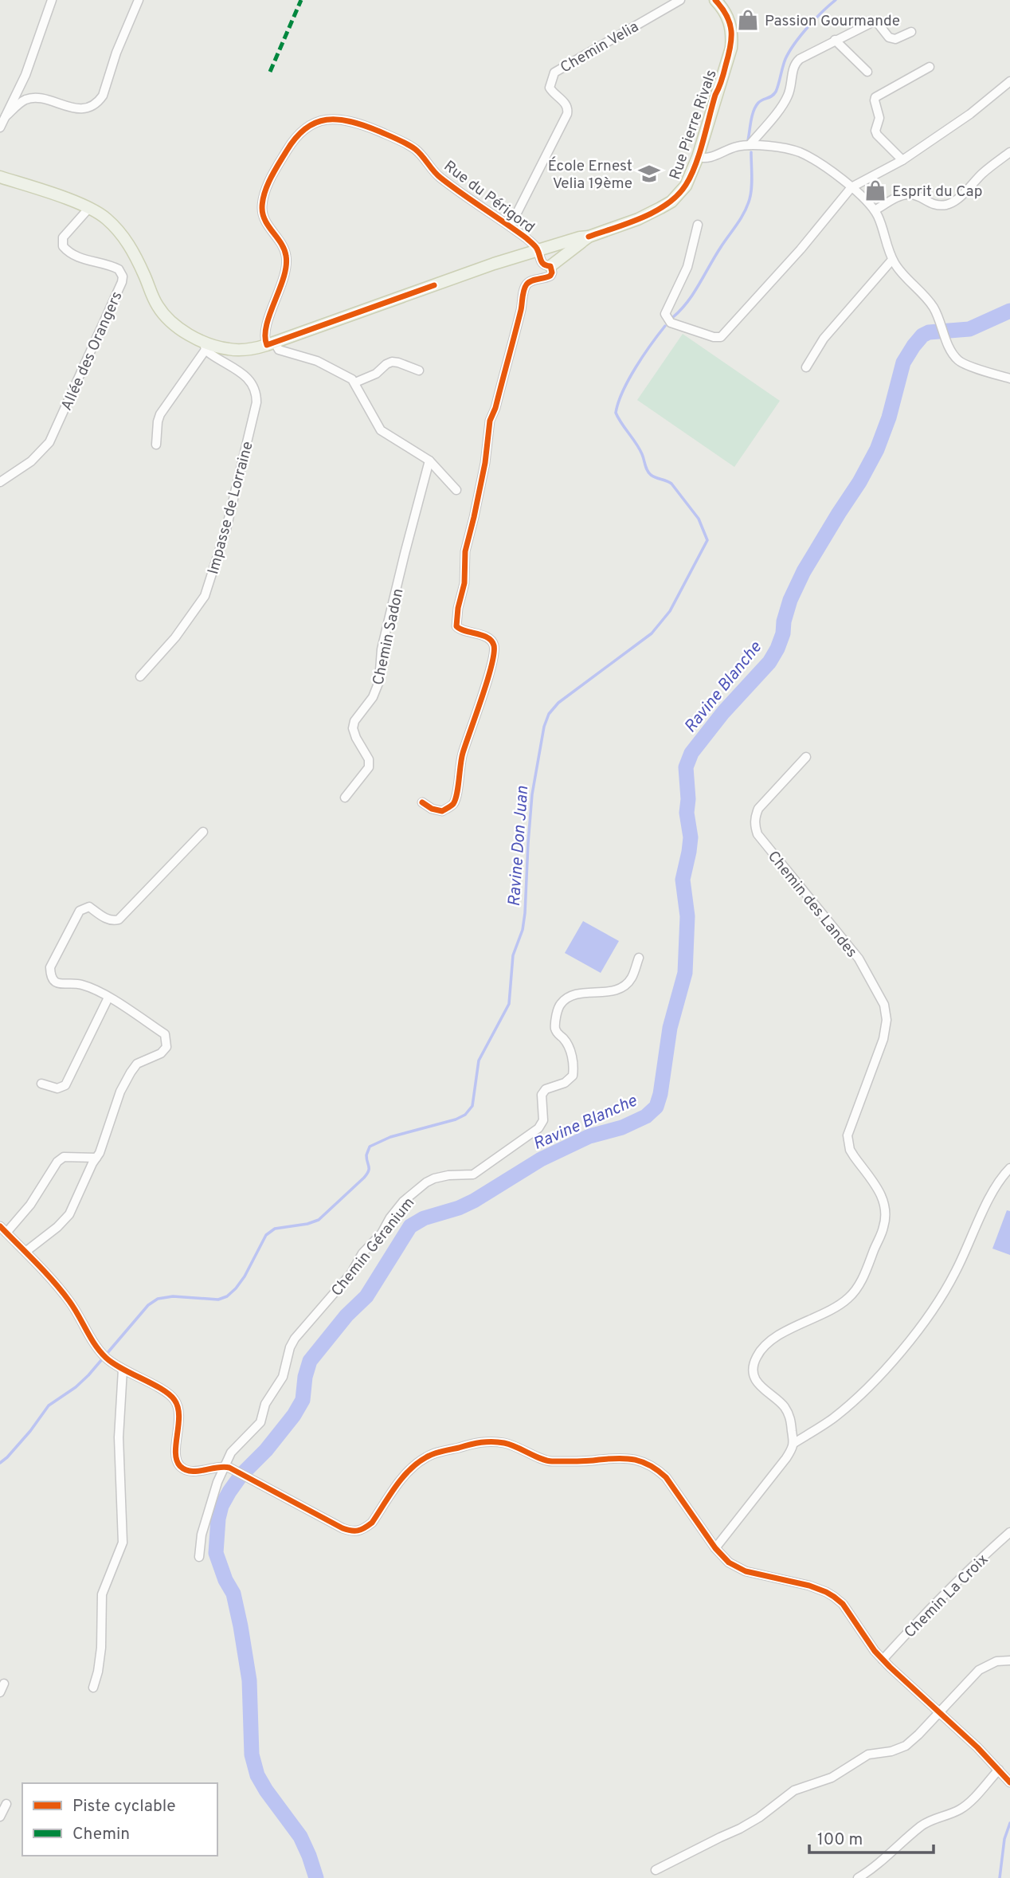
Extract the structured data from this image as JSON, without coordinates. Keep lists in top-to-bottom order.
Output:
{
  "streets": {
    "main road": ["Rue Pierre Rivals"],
    "street": [
      "Chemin Velia",
      "Rue du Périgord",
      "Allée des Orangers",
      "Impasse de Lorraine",
      "Chemin Sadon",
      "Chemin des Landes",
      "Chemin Géranium",
      "Chemin La Croix"
    ]
  },
  "crossings": [
    ["Chemin Velia", "Rue du Périgord"],
    ["Rue Pierre Rivals", "Rue du Périgord"],
    ["Rue Pierre Rivals", "Allée des Orangers"],
    ["Rue Pierre Rivals", "Impasse de Lorraine"]
  ],
  "water": ["Ravine Blanche", "Ravine Don Juan"],
  "places": {
    "shop": ["Passion Gourmande", "Esprit du Cap"],
    "school or university": ["École Ernest Velia 19ème"]
  },
  "legend": ["Piste cyclable", "Chemin"],
  "scale_bar": "100 m"
}
